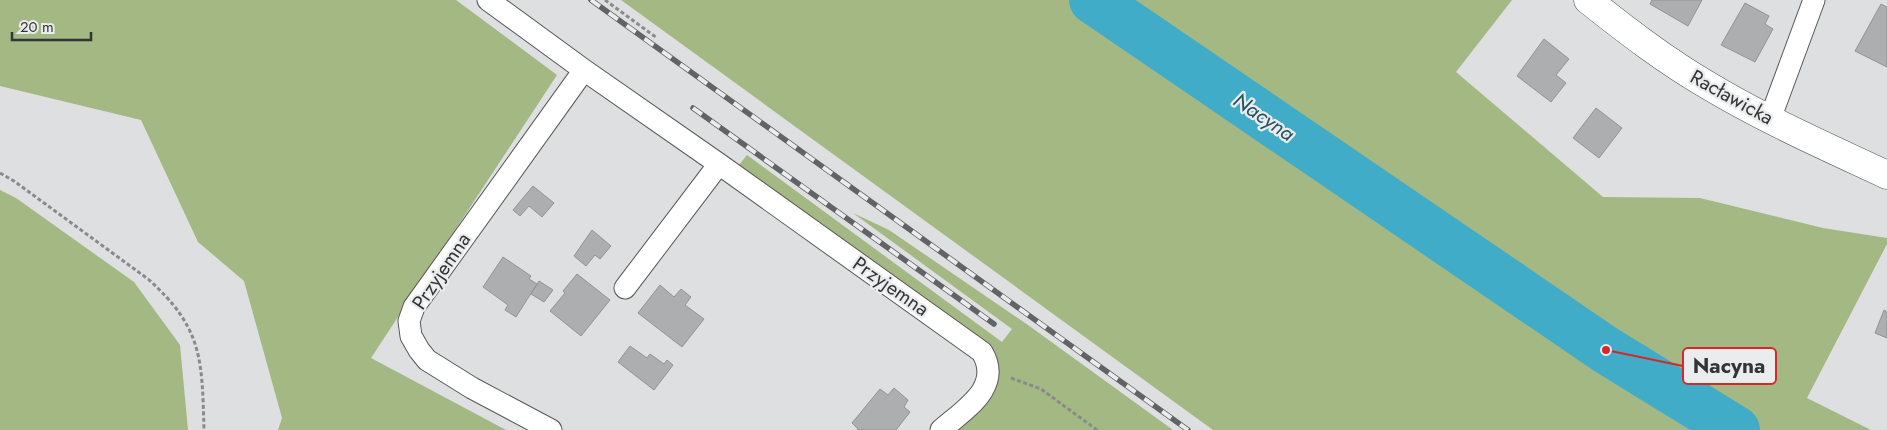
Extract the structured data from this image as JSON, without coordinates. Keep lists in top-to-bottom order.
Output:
{
  "streets": {
    "street": ["Racławicka", "Przyjemna"]
  },
  "water": ["Nacyna"],
  "places": ["Nacyna"],
  "scale_bar": "20 m"
}
